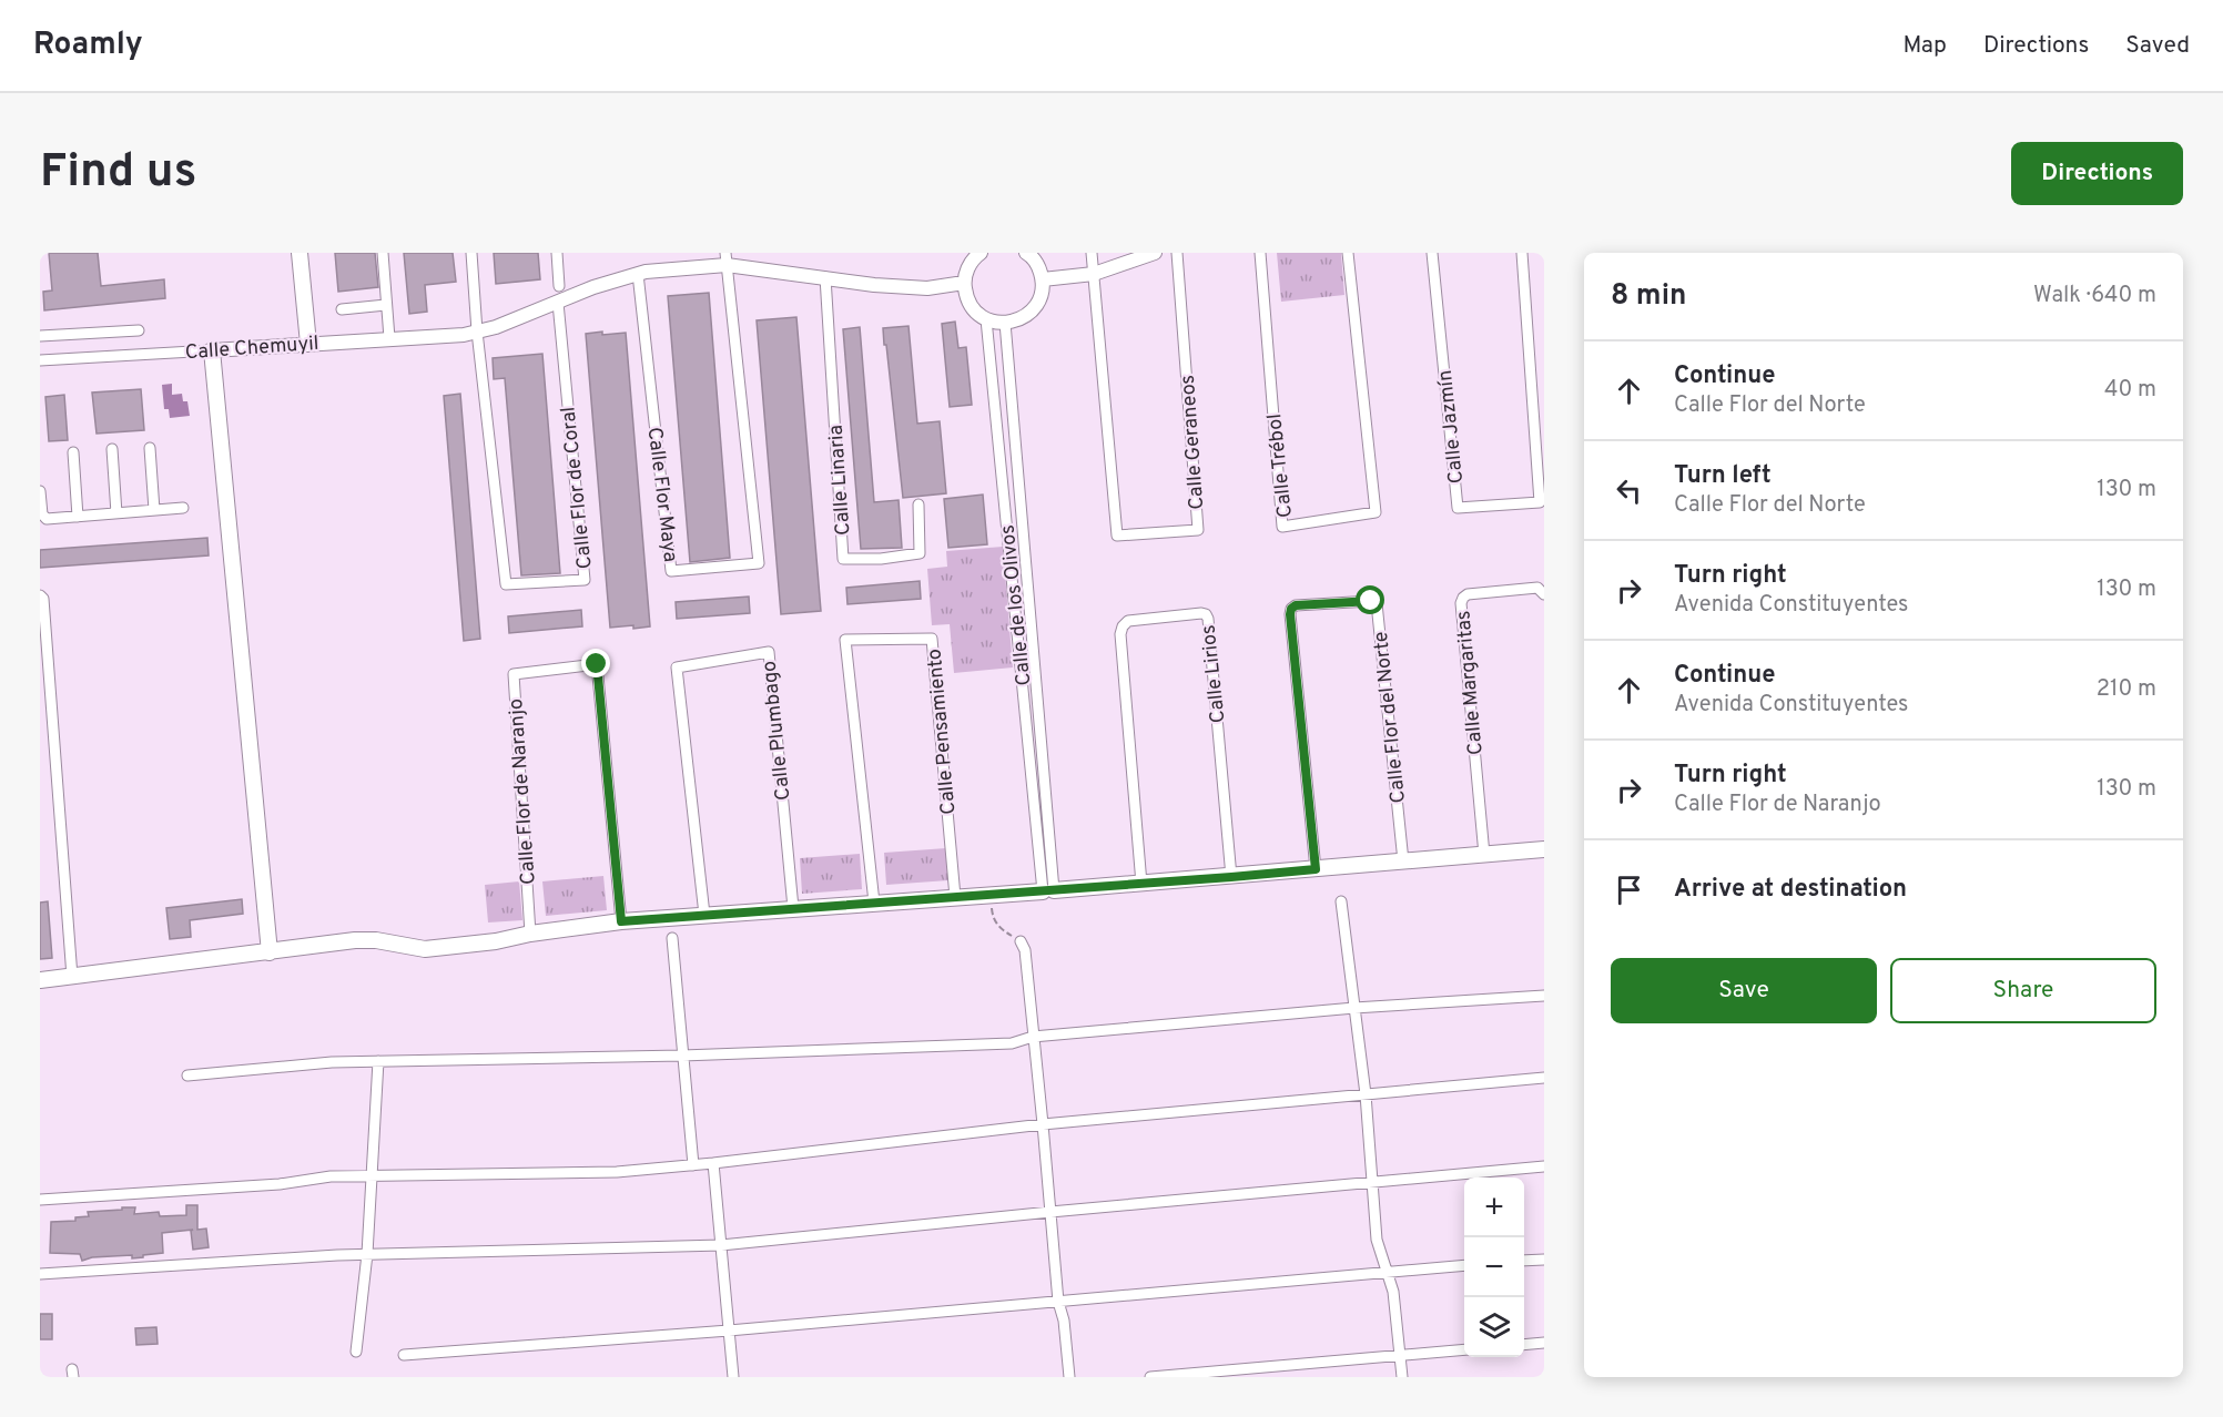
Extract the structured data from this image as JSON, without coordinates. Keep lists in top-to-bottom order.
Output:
{
  "streets": {
    "street": [
      "Calle Chemuyil",
      "Calle Jazmín",
      "Calle Geraneos",
      "Calle Trébol",
      "Calle Linaria",
      "Calle Flor de Coral",
      "Calle Flor Maya",
      "Calle de los Olivos",
      "Calle Lirios",
      "Calle Margaritas",
      "Calle Flor del Norte",
      "Calle Plumbago",
      "Calle Pensamiento",
      "Calle Flor de Naranjo"
    ]
  },
  "crossings": [
    ["Calle Chemuyil", "Calle Linaria"],
    ["Calle Chemuyil", "Calle Flor de Coral"],
    ["Calle Chemuyil", "Calle Flor Maya"]
  ],
  "page": {
    "header": "Roamly",
    "nav": ["Map", "Directions", "Saved"],
    "buttons": [
      "Directions",
      ["Save", "Share"]
    ],
    "title": "Find us",
    "heading": ["8 min", "Walk · 640 m"],
    "list": [
      ["Continue", "Calle Flor del Norte", "40 m"],
      ["Turn left", "Calle Flor del Norte", "130 m"],
      ["Turn right", "Avenida Constituyentes", "130 m"],
      ["Continue", "Avenida Constituyentes", "210 m"],
      ["Turn right", "Calle Flor de Naranjo", "130 m"],
      "Arrive at destination"
    ],
    "map_buttons": ["+", "−"]
  }
}
